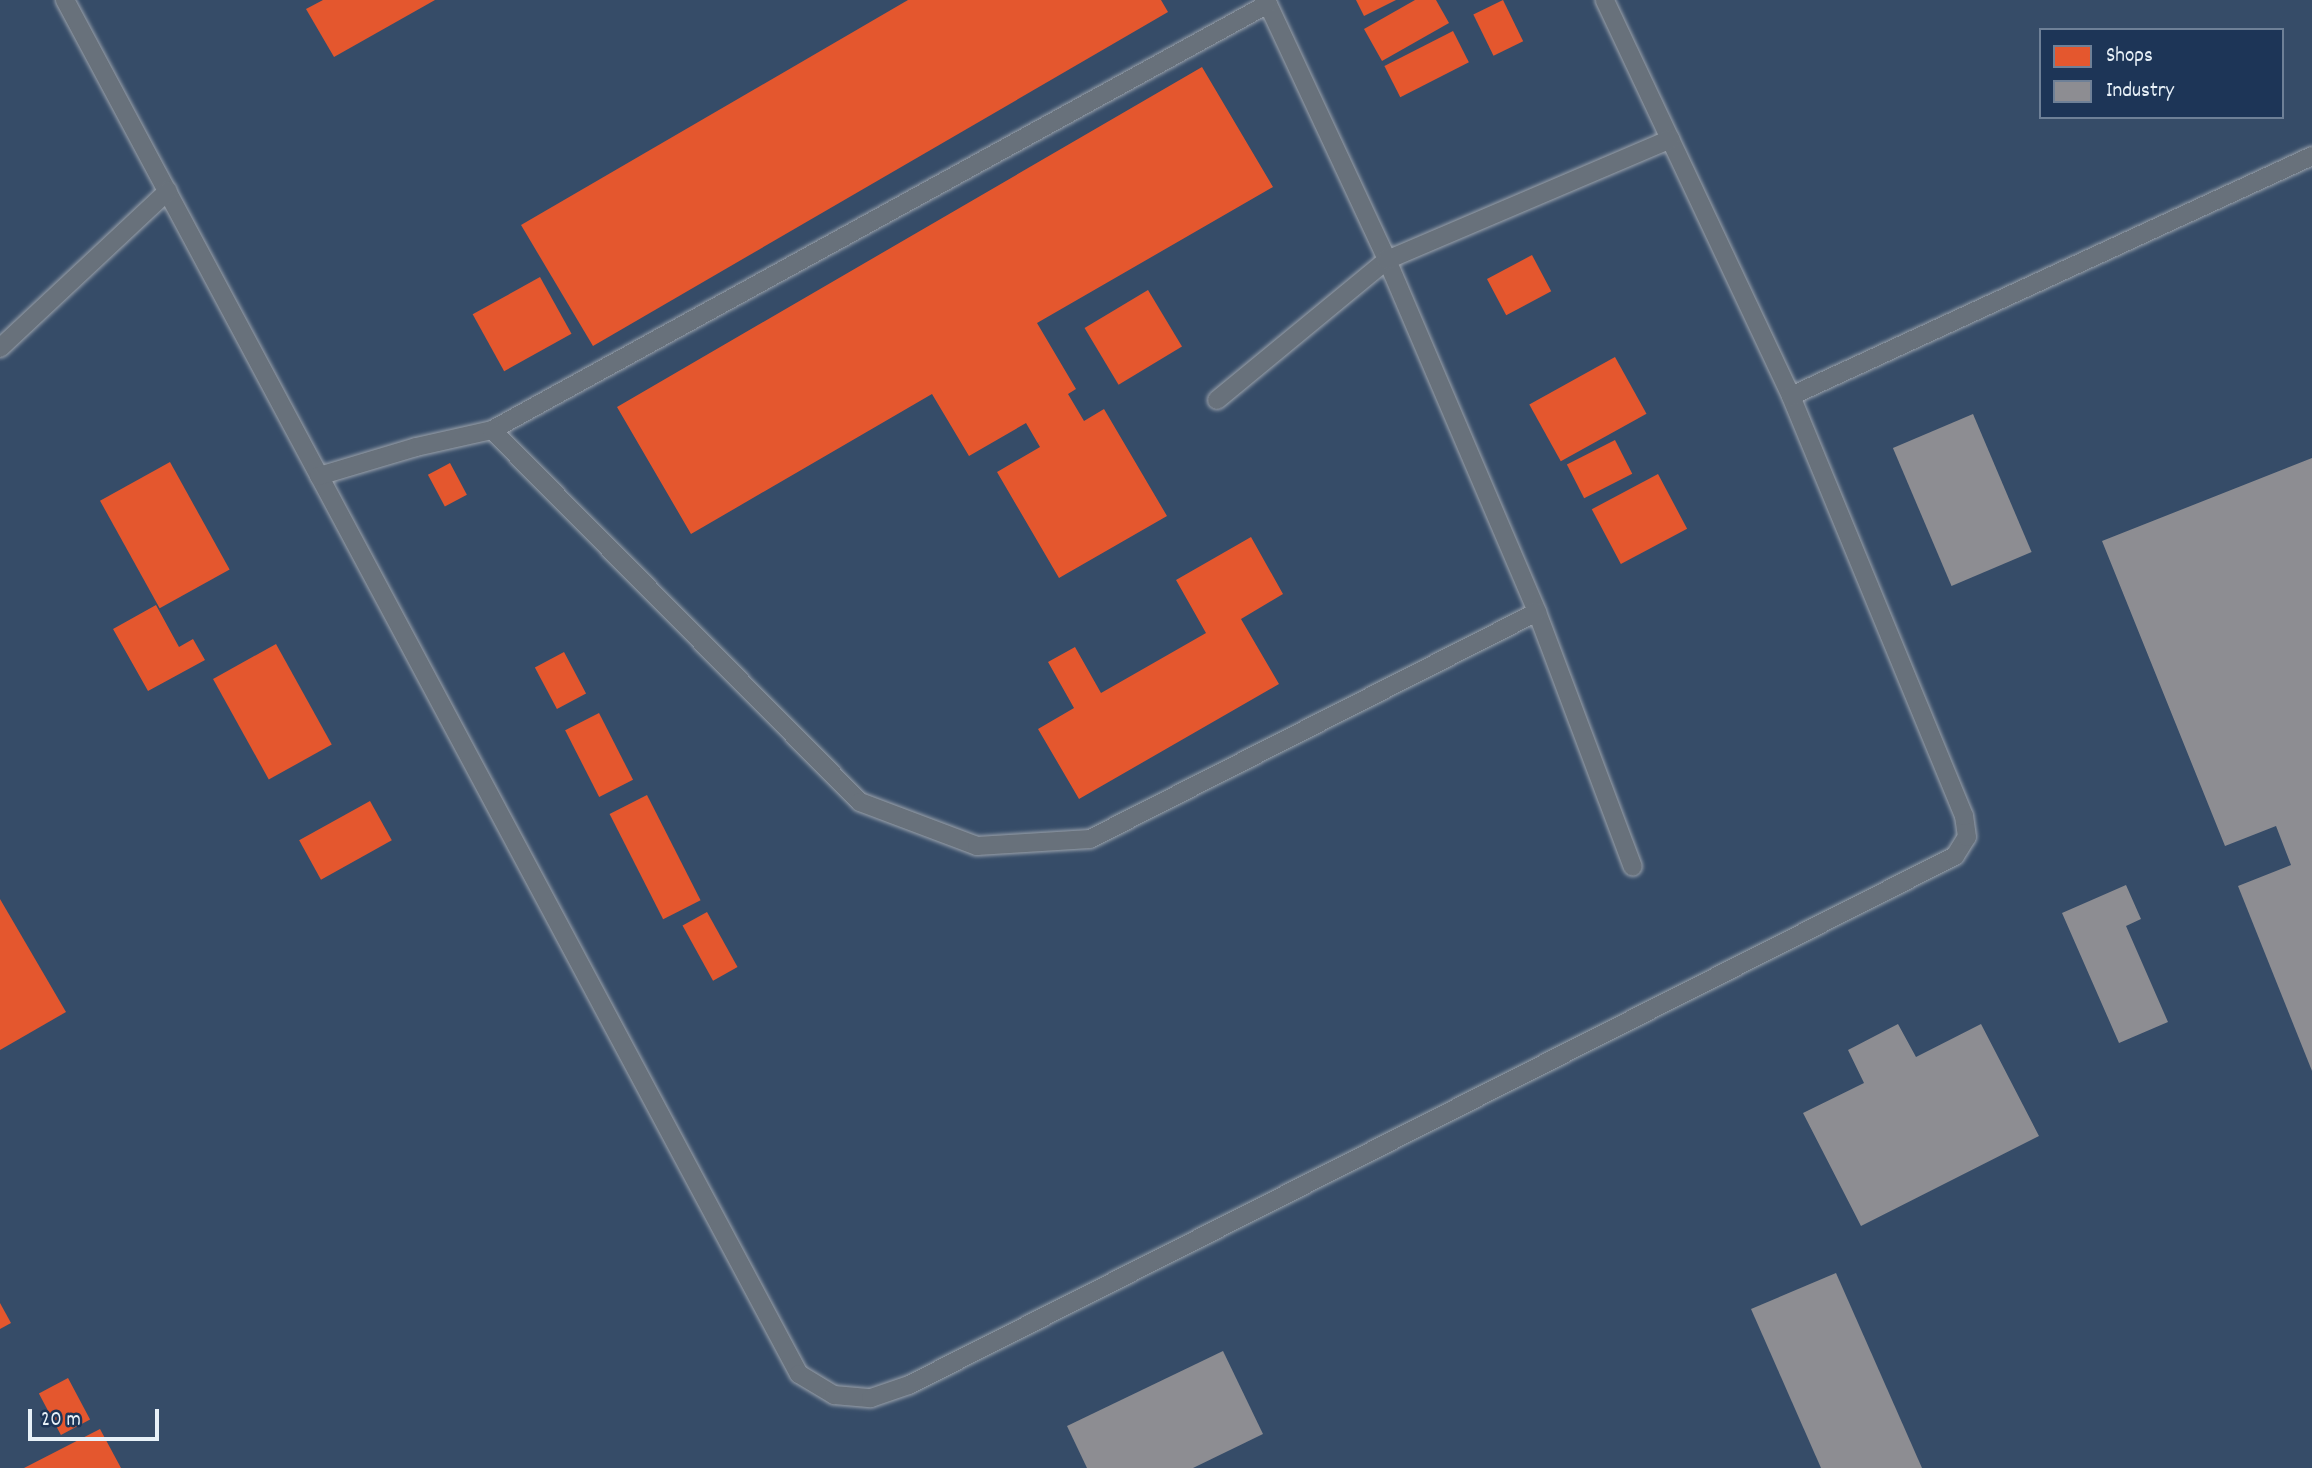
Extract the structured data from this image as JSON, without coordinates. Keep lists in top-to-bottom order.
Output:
{
  "legend": ["Shops", "Industry"],
  "scale_bar": "20 m"
}
